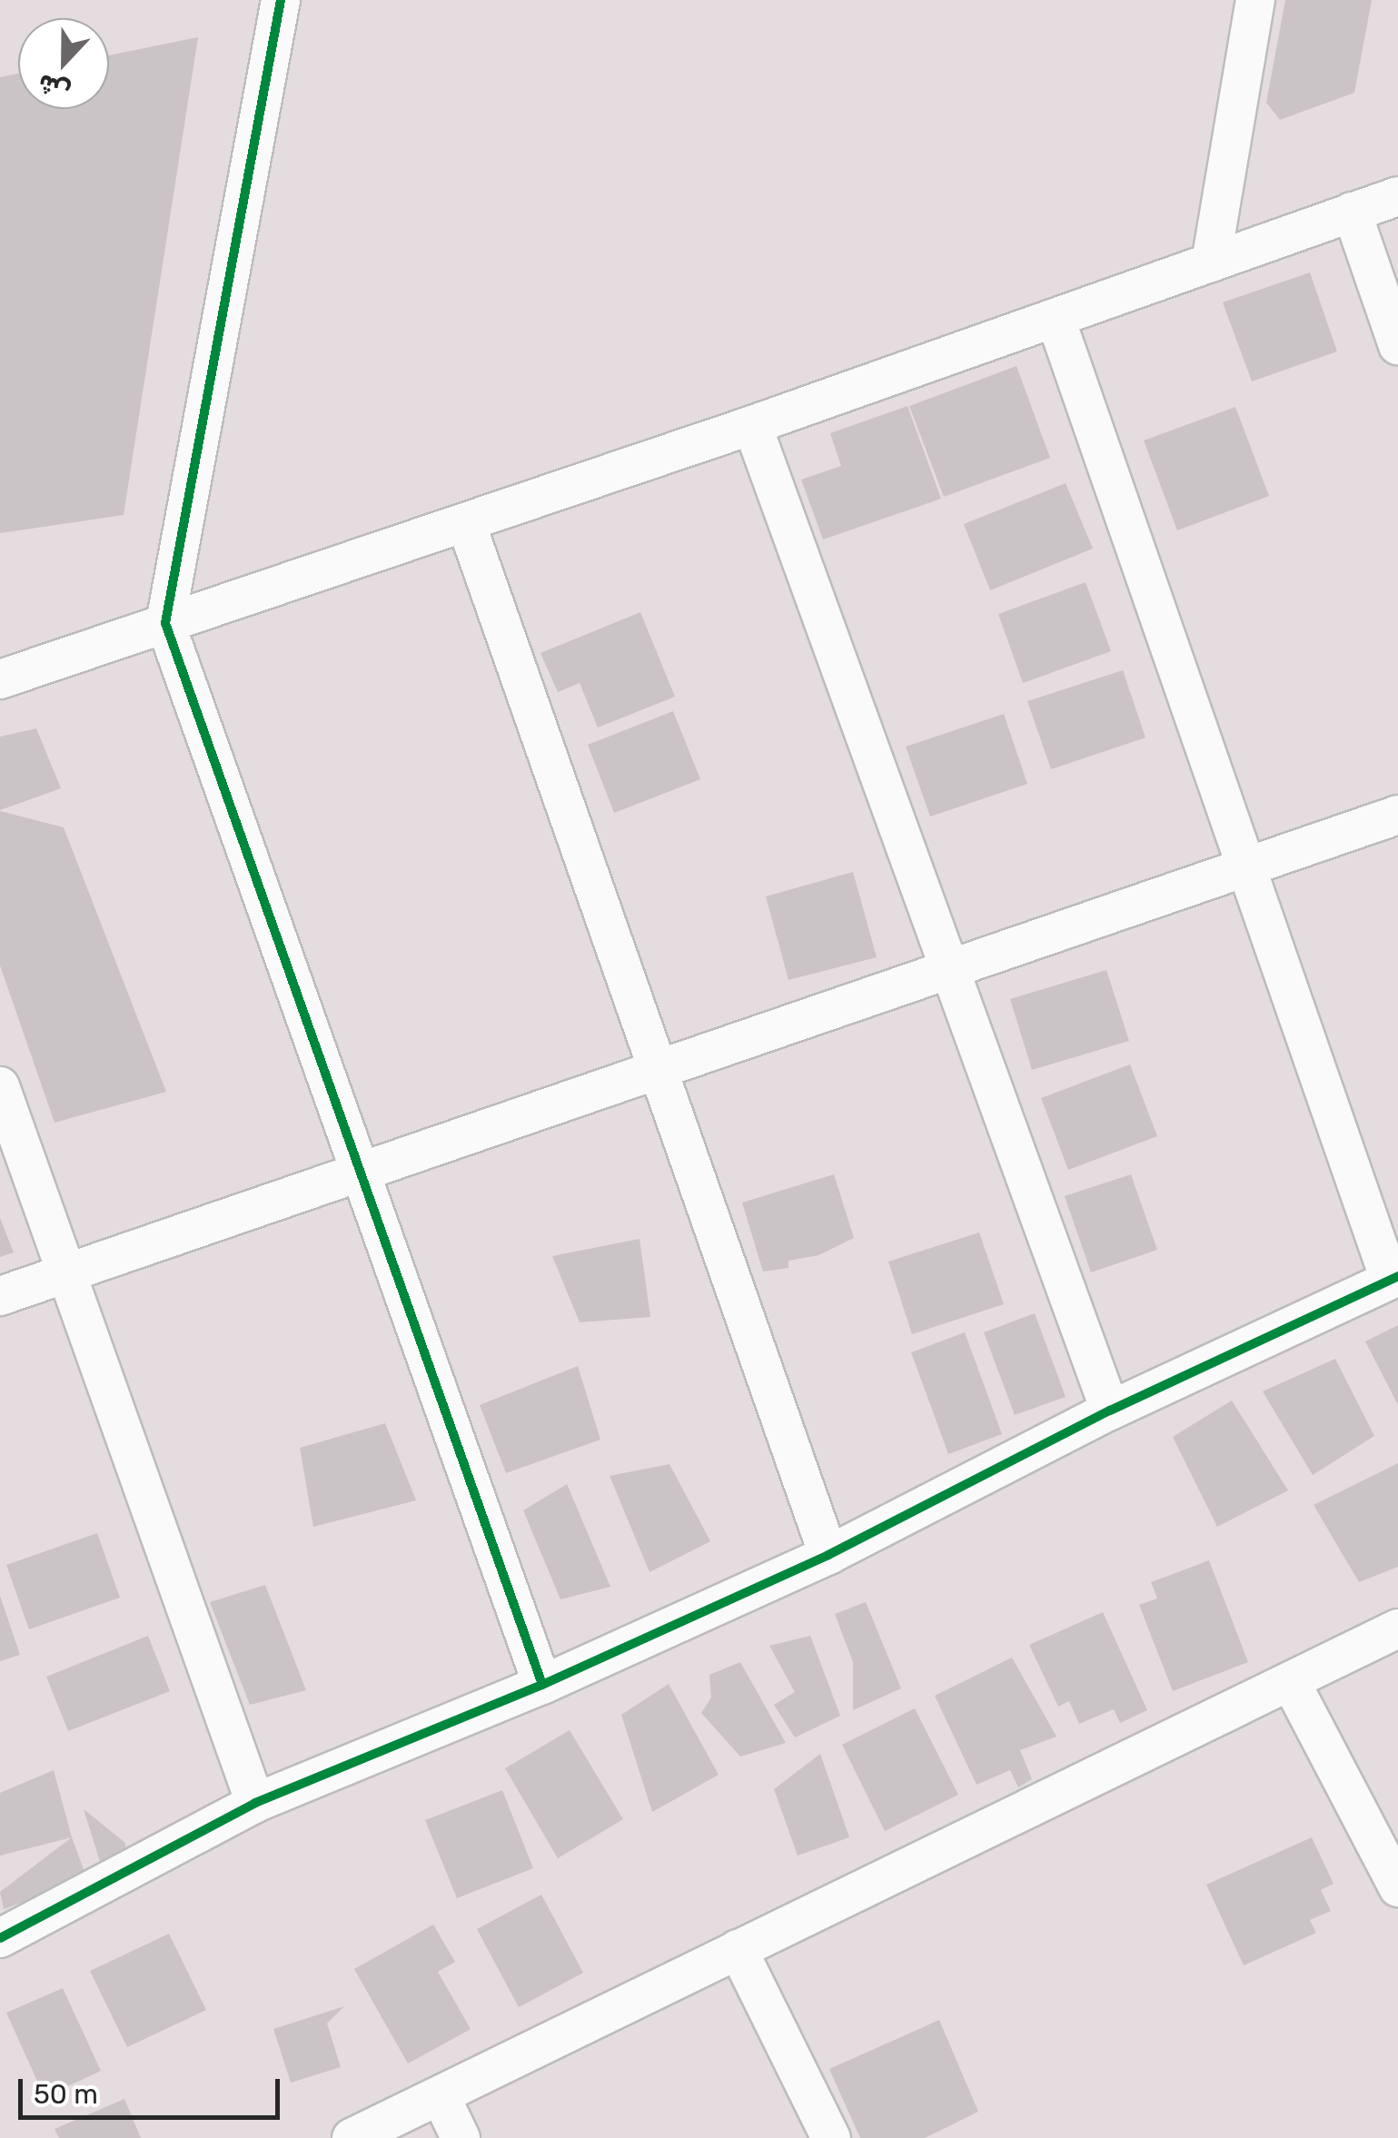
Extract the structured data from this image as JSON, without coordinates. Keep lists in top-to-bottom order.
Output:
{
  "scale_bar": "50 m",
  "north": "bottom"
}
